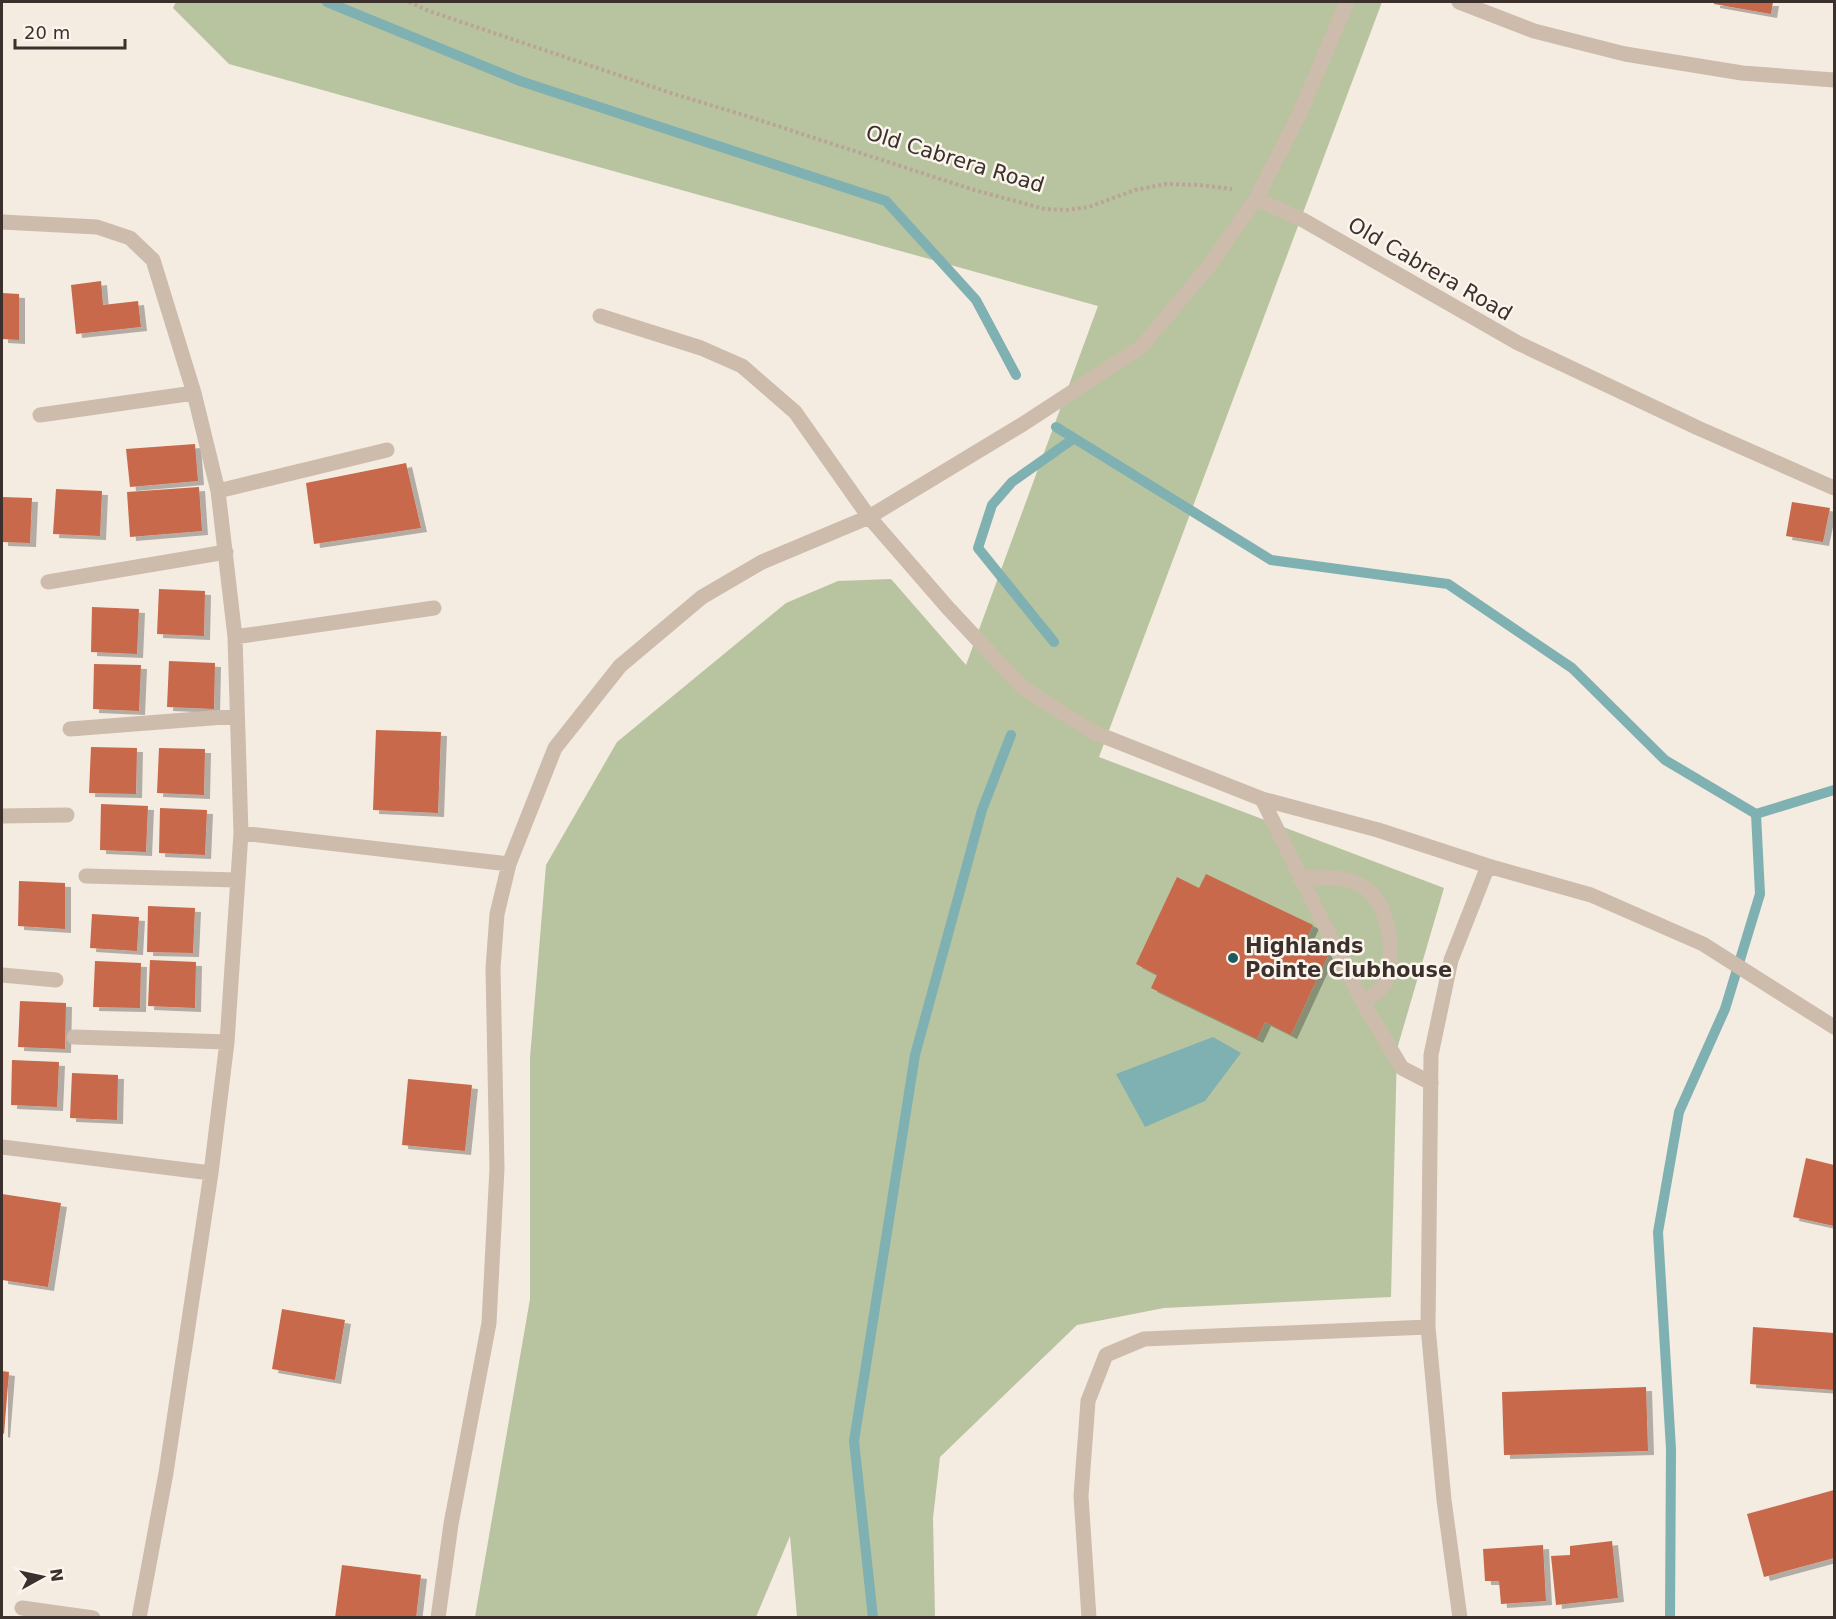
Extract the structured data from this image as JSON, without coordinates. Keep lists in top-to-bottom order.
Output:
{
  "streets": {
    "street": ["Old Cabrera Road"]
  },
  "places": ["Highlands Pointe Clubhouse"],
  "scale_bar": "20 m",
  "north": "right"
}
